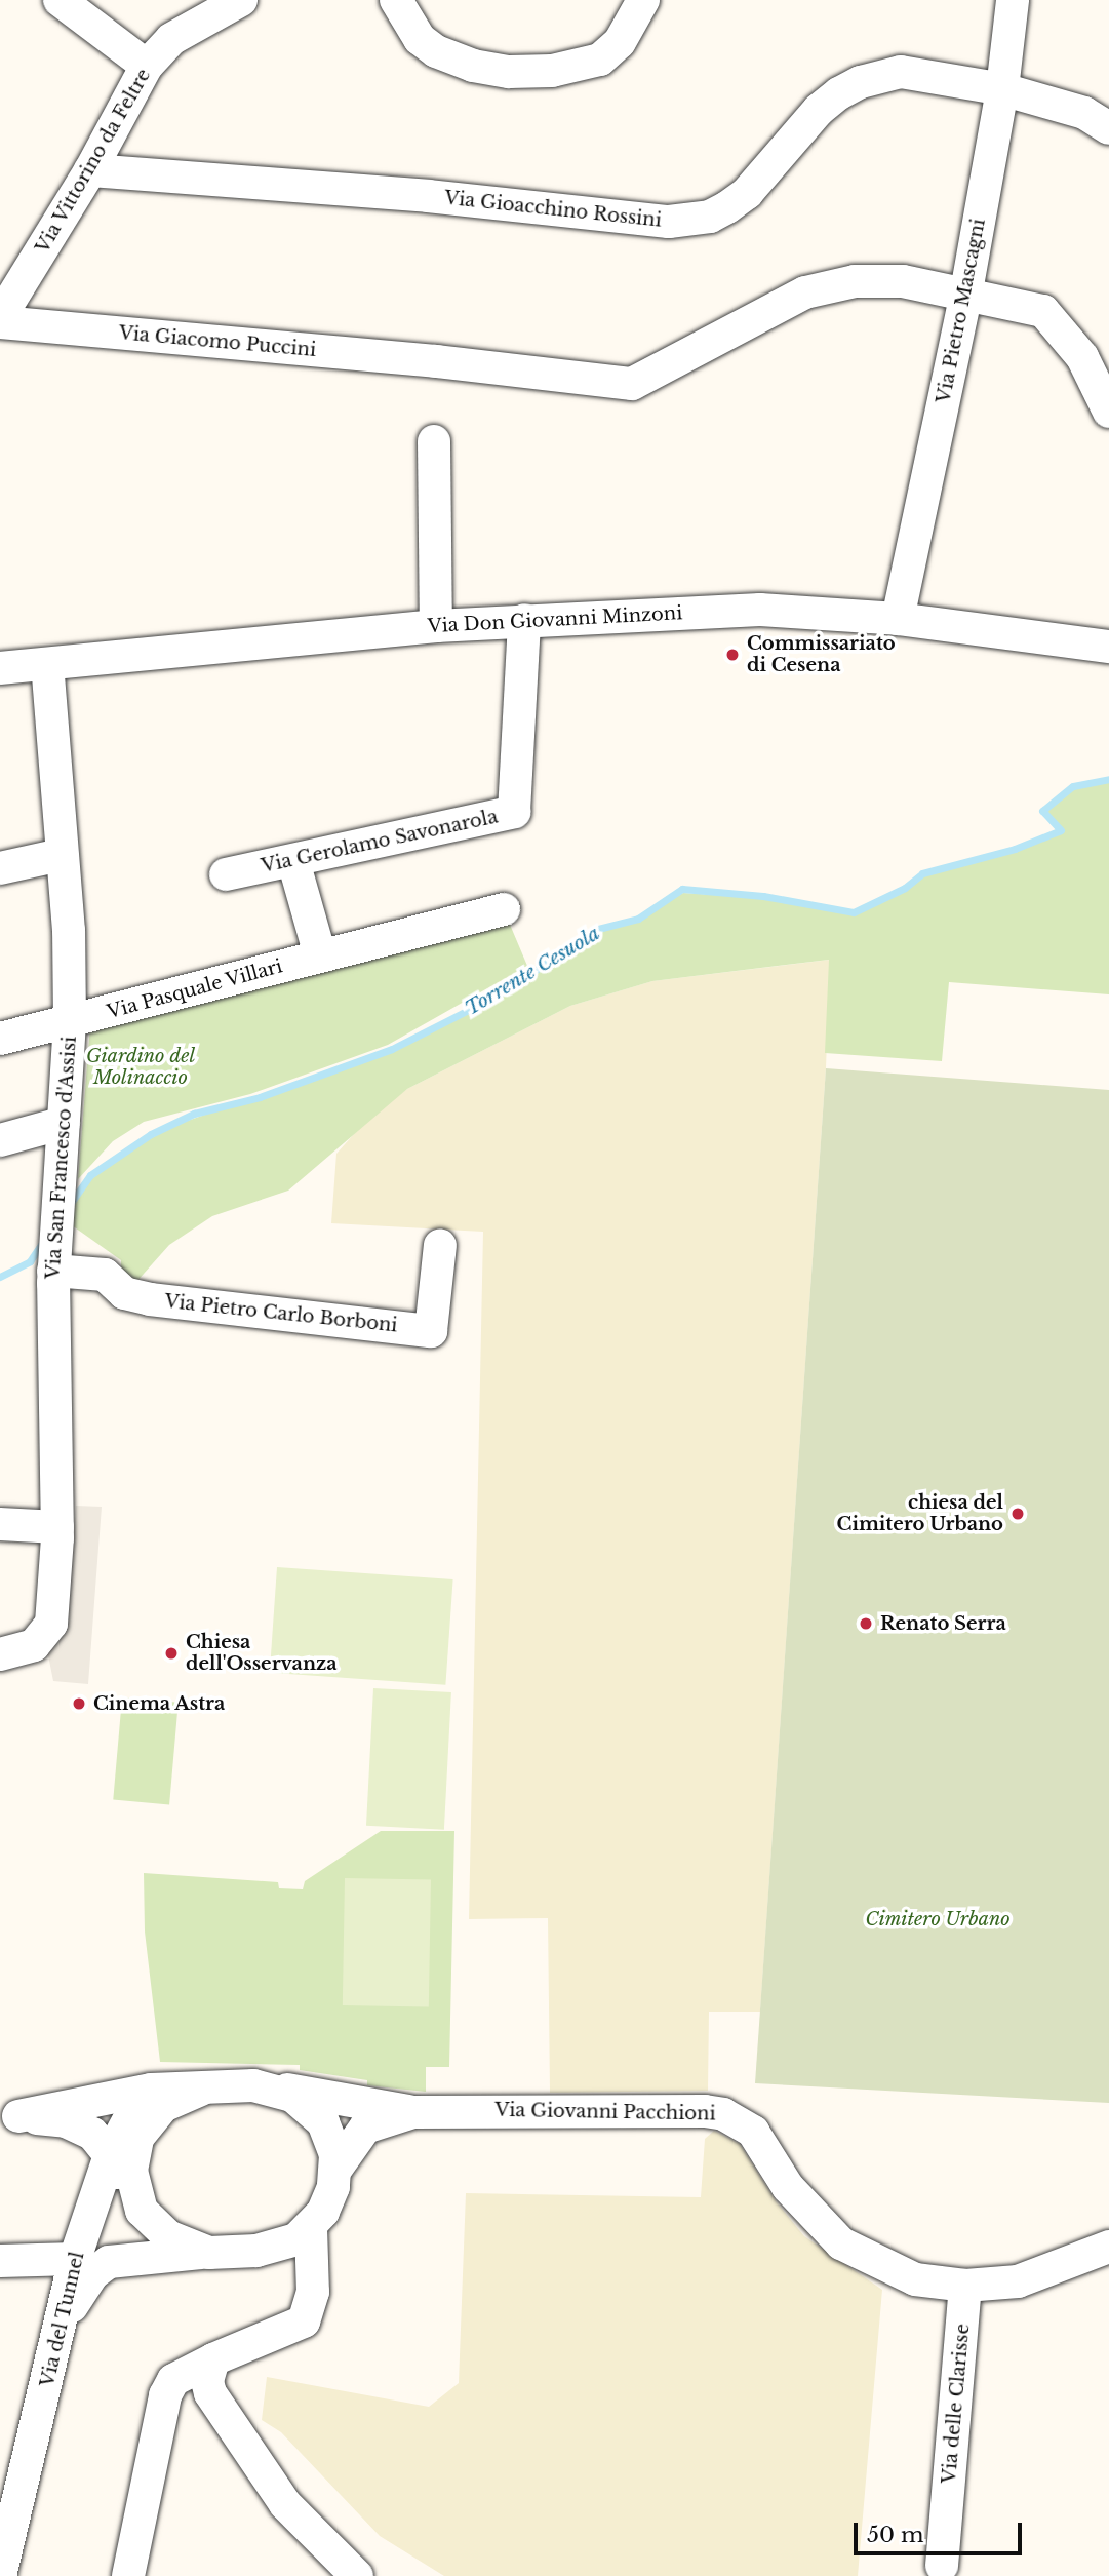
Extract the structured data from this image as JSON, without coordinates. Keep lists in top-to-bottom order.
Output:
{
  "streets": {
    "street": [
      "Via Vittorino da Feltre",
      "Via Gioacchino Rossini",
      "Via Pietro Mascagni",
      "Via Giacomo Puccini",
      "Via Don Giovanni Minzoni",
      "Via Gerolamo Savonarola",
      "Via Pasquale Villari",
      "Via San Francesco d'Assisi",
      "Via Pietro Carlo Borboni",
      "Via Giovanni Pacchioni",
      "Via del Tunnel",
      "Via delle Clarisse"
    ]
  },
  "crossings": [
    ["Via Vittorino da Feltre", "Via Gioacchino Rossini"],
    ["Via Vittorino da Feltre", "Via Giacomo Puccini"],
    ["Via Gioacchino Rossini", "Via Pietro Mascagni"],
    ["Via Pietro Mascagni", "Via Giacomo Puccini"],
    ["Via Pietro Mascagni", "Via Don Giovanni Minzoni"],
    ["Via Don Giovanni Minzoni", "Via Gerolamo Savonarola"],
    ["Via Don Giovanni Minzoni", "Via San Francesco d'Assisi"],
    ["Via Pasquale Villari", "Via San Francesco d'Assisi"],
    ["Via San Francesco d'Assisi", "Via Pietro Carlo Borboni"],
    ["Via Giovanni Pacchioni", "Via del Tunnel"],
    ["Via Giovanni Pacchioni", "Via delle Clarisse"]
  ],
  "water": ["Torrente Cesuola"],
  "parks": ["Giardino del Molinaccio", "Cimitero Urbano"],
  "places": [
    "Commissariato di Cesena",
    "chiesa del Cimitero Urbano",
    "Renato Serra",
    "Chiesa dell'Osservanza",
    "Cinema Astra"
  ],
  "scale_bar": "50 m"
}
